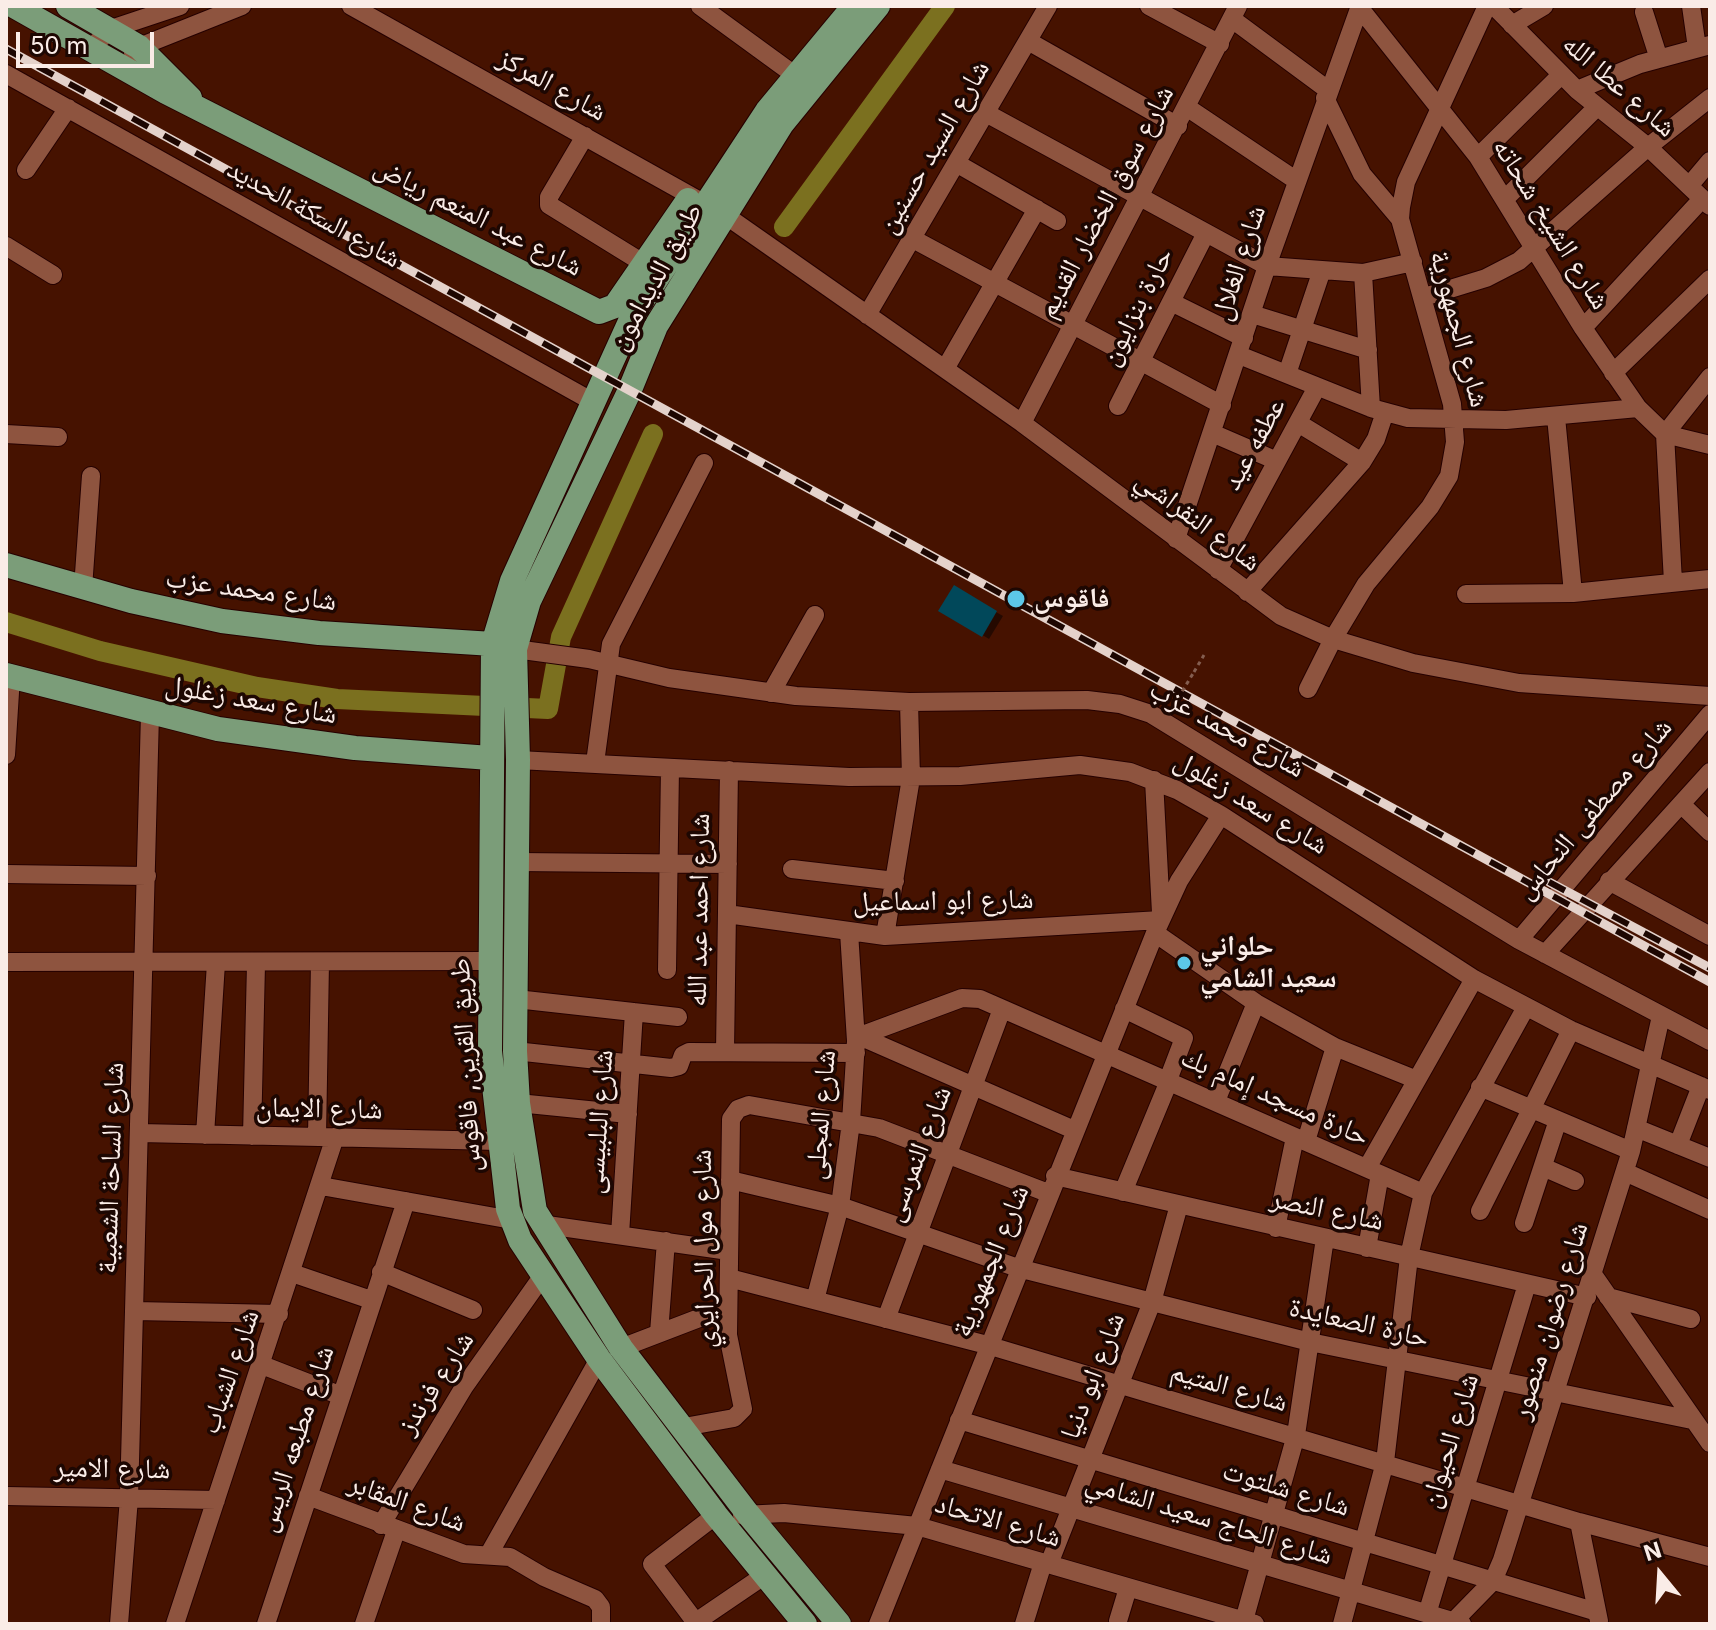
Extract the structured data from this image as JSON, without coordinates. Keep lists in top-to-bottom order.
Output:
{
  "streets": {
    "main road": [
      "شارع عبد المنعم رياض",
      "طريق الديدامون",
      "شارع محمد عزب",
      "شارع سعد زغلول",
      "طريق القرين, فاقوس"
    ],
    "street": [
      "شارع المركز",
      "شارع عطا الله",
      "شارع السيد حسنين",
      "شارع سوق الخضار القديم",
      "شارع السكة الحديد",
      "شارع الشيخ شحاته",
      "شارع الغلال",
      "حارة بنزايون",
      "شارع الجمهورية",
      "عطفه عيد",
      "شارع النقراشي",
      "شارع مصطفى النحاس",
      "شارع ابو اسماعيل",
      "شارع احمد عبد الله",
      "حارة مسجد إمام بك",
      "شارع الايمان",
      "شارع المجلى",
      "شارع البلبيسى",
      "شارع النمرسى",
      "شارع الساحة الشعبية",
      "شارع النصر",
      "شارع مول الحرايري",
      "شارع رضوان منصور",
      "حارة الصعايدة",
      "شارع الشباب",
      "شارع ابو دنيا",
      "شارع فرندز",
      "شارع المتيم",
      "شارع مطبعه الريس",
      "شارع الحيوان",
      "شارع الامير",
      "شارع شلتوت",
      "شارع المقابر",
      "شارع الحاج سعيد الشامي",
      "شارع الاتحاد"
    ]
  },
  "crossings": [
    ["شارع المركز", "شارع عبد المنعم رياض"],
    ["شارع المركز", "طريق الديدامون"],
    ["شارع المركز", "شارع النقراشي"],
    ["شارع السيد حسنين", "شارع النقراشي"],
    ["شارع سوق الخضار القديم", "شارع النقراشي"],
    ["شارع السكة الحديد", "طريق الديدامون"],
    ["شارع عبد المنعم رياض", "طريق الديدامون"],
    ["شارع عبد المنعم رياض", "شارع النقراشي"],
    ["شارع الشيخ شحاته", "شارع الغلال"],
    ["شارع الشيخ شحاته", "شارع الجمهورية"],
    ["شارع الغلال", "شارع النقراشي"],
    ["طريق الديدامون", "شارع النقراشي"],
    ["طريق الديدامون", "شارع محمد عزب"],
    ["طريق الديدامون", "طريق القرين, فاقوس"],
    ["شارع الجمهورية", "شارع النقراشي"],
    ["شارع الجمهورية", "شارع سعد زغلول"],
    ["شارع الجمهورية", "شارع ابو اسماعيل"],
    ["شارع الجمهورية", "حارة مسجد إمام بك"],
    ["شارع الجمهورية", "شارع النصر"],
    ["شارع الجمهورية", "حارة الصعايدة"],
    ["شارع الجمهورية", "شارع المتيم"],
    ["شارع الجمهورية", "شارع شلتوت"],
    ["شارع الجمهورية", "شارع الحاج سعيد الشامي"],
    ["شارع الجمهورية", "شارع الاتحاد"],
    ["عطفه عيد", "شارع النقراشي"],
    ["شارع محمد عزب", "شارع مصطفى النحاس"],
    ["شارع محمد عزب", "طريق القرين, فاقوس"],
    ["شارع محمد عزب", "شارع رضوان منصور"],
    ["شارع سعد زغلول", "شارع احمد عبد الله"],
    ["شارع سعد زغلول", "طريق القرين, فاقوس"],
    ["شارع سعد زغلول", "شارع الساحة الشعبية"],
    ["شارع سعد زغلول", "شارع رضوان منصور"],
    ["شارع ابو اسماعيل", "شارع احمد عبد الله"],
    ["شارع ابو اسماعيل", "شارع المجلى"],
    ["طريق القرين, فاقوس", "شارع الايمان"],
    ["طريق القرين, فاقوس", "شارع مول الحرايري"],
    ["طريق القرين, فاقوس", "شارع فرندز"],
    ["طريق القرين, فاقوس", "شارع الاتحاد"],
    ["حارة مسجد إمام بك", "شارع المجلى"],
    ["حارة مسجد إمام بك", "شارع النمرسى"],
    ["شارع الايمان", "شارع الساحة الشعبية"],
    ["شارع الايمان", "شارع الشباب"],
    ["شارع المجلى", "شارع مول الحرايري"],
    ["شارع المجلى", "حارة الصعايدة"],
    ["شارع المجلى", "شارع المتيم"],
    ["شارع النمرسى", "حارة الصعايدة"],
    ["شارع النمرسى", "شارع المتيم"],
    ["شارع الساحة الشعبية", "شارع الامير"],
    ["شارع النصر", "شارع رضوان منصور"],
    ["شارع النصر", "شارع ابو دنيا"],
    ["شارع النصر", "شارع الحيوان"],
    ["شارع مول الحرايري", "حارة الصعايدة"],
    ["شارع مول الحرايري", "شارع المتيم"],
    ["شارع رضوان منصور", "حارة الصعايدة"],
    ["شارع رضوان منصور", "شارع المتيم"],
    ["شارع رضوان منصور", "شارع شلتوت"],
    ["شارع رضوان منصور", "شارع الحاج سعيد الشامي"],
    ["حارة الصعايدة", "شارع ابو دنيا"],
    ["حارة الصعايدة", "شارع الحيوان"],
    ["شارع الشباب", "شارع الامير"],
    ["شارع ابو دنيا", "شارع المتيم"],
    ["شارع ابو دنيا", "شارع شلتوت"],
    ["شارع ابو دنيا", "شارع الحاج سعيد الشامي"],
    ["شارع ابو دنيا", "شارع الاتحاد"],
    ["شارع فرندز", "شارع المقابر"],
    ["شارع المتيم", "شارع الحيوان"],
    ["شارع مطبعه الريس", "شارع المقابر"],
    ["شارع الحيوان", "شارع شلتوت"],
    ["شارع الحيوان", "شارع الحاج سعيد الشامي"]
  ],
  "places": ["فاقوس", "حلواني سعيد الشامي"],
  "scale_bar": "50 m",
  "north": "top"
}
